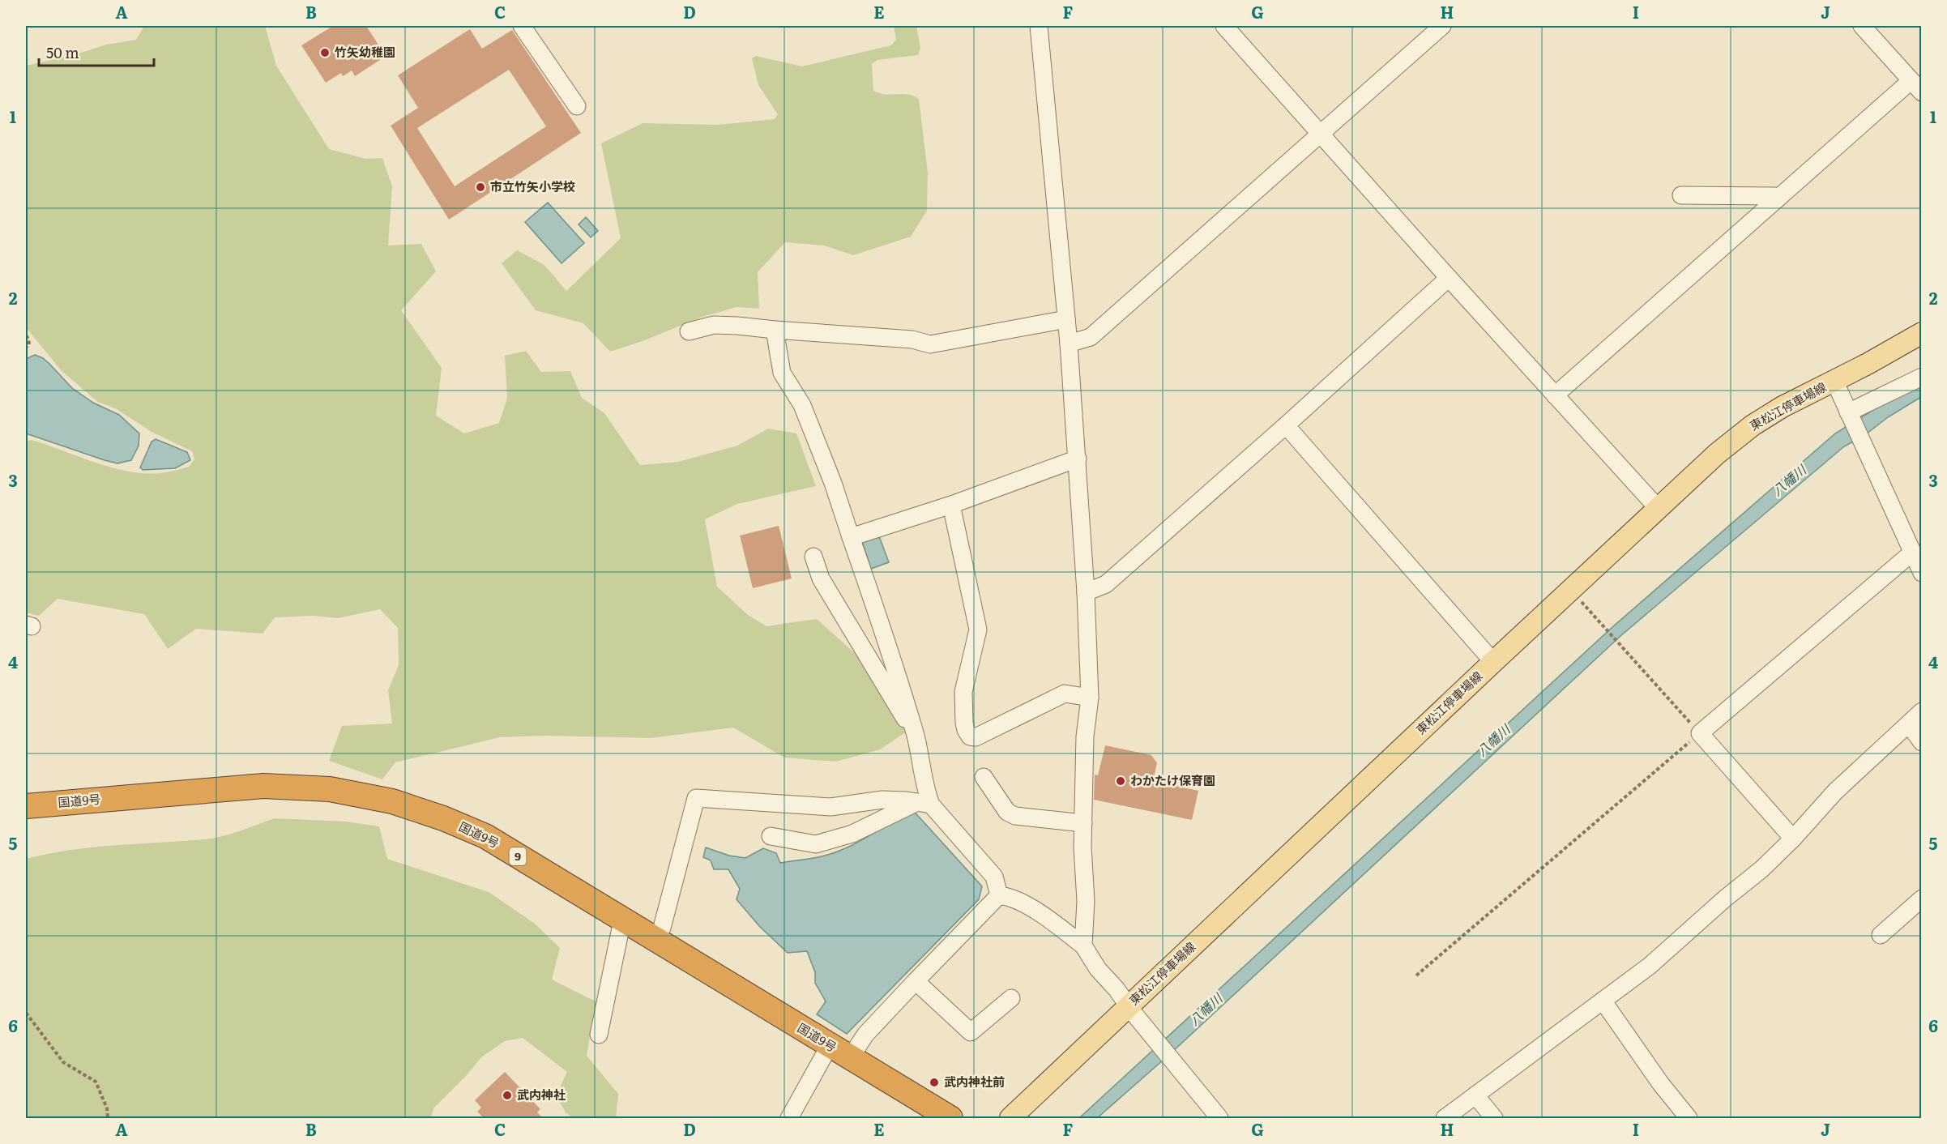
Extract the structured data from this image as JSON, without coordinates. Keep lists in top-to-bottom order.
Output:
{
  "streets": {
    "highway": ["国道9号", "9"],
    "main road": ["東松江停車場線"]
  },
  "water": ["八幡川"],
  "places": [
    "竹矢幼稚園",
    "市立竹矢小学校",
    "わかたけ保育園",
    "武内神社前",
    "武内神社"
  ],
  "scale_bar": "50 m",
  "grid": {
    "columns": [
      "A",
      "B",
      "C",
      "D",
      "E",
      "F",
      "G",
      "H",
      "I",
      "J"
    ],
    "rows": [
      "1",
      "2",
      "3",
      "4",
      "5",
      "6"
    ]
  }
}
